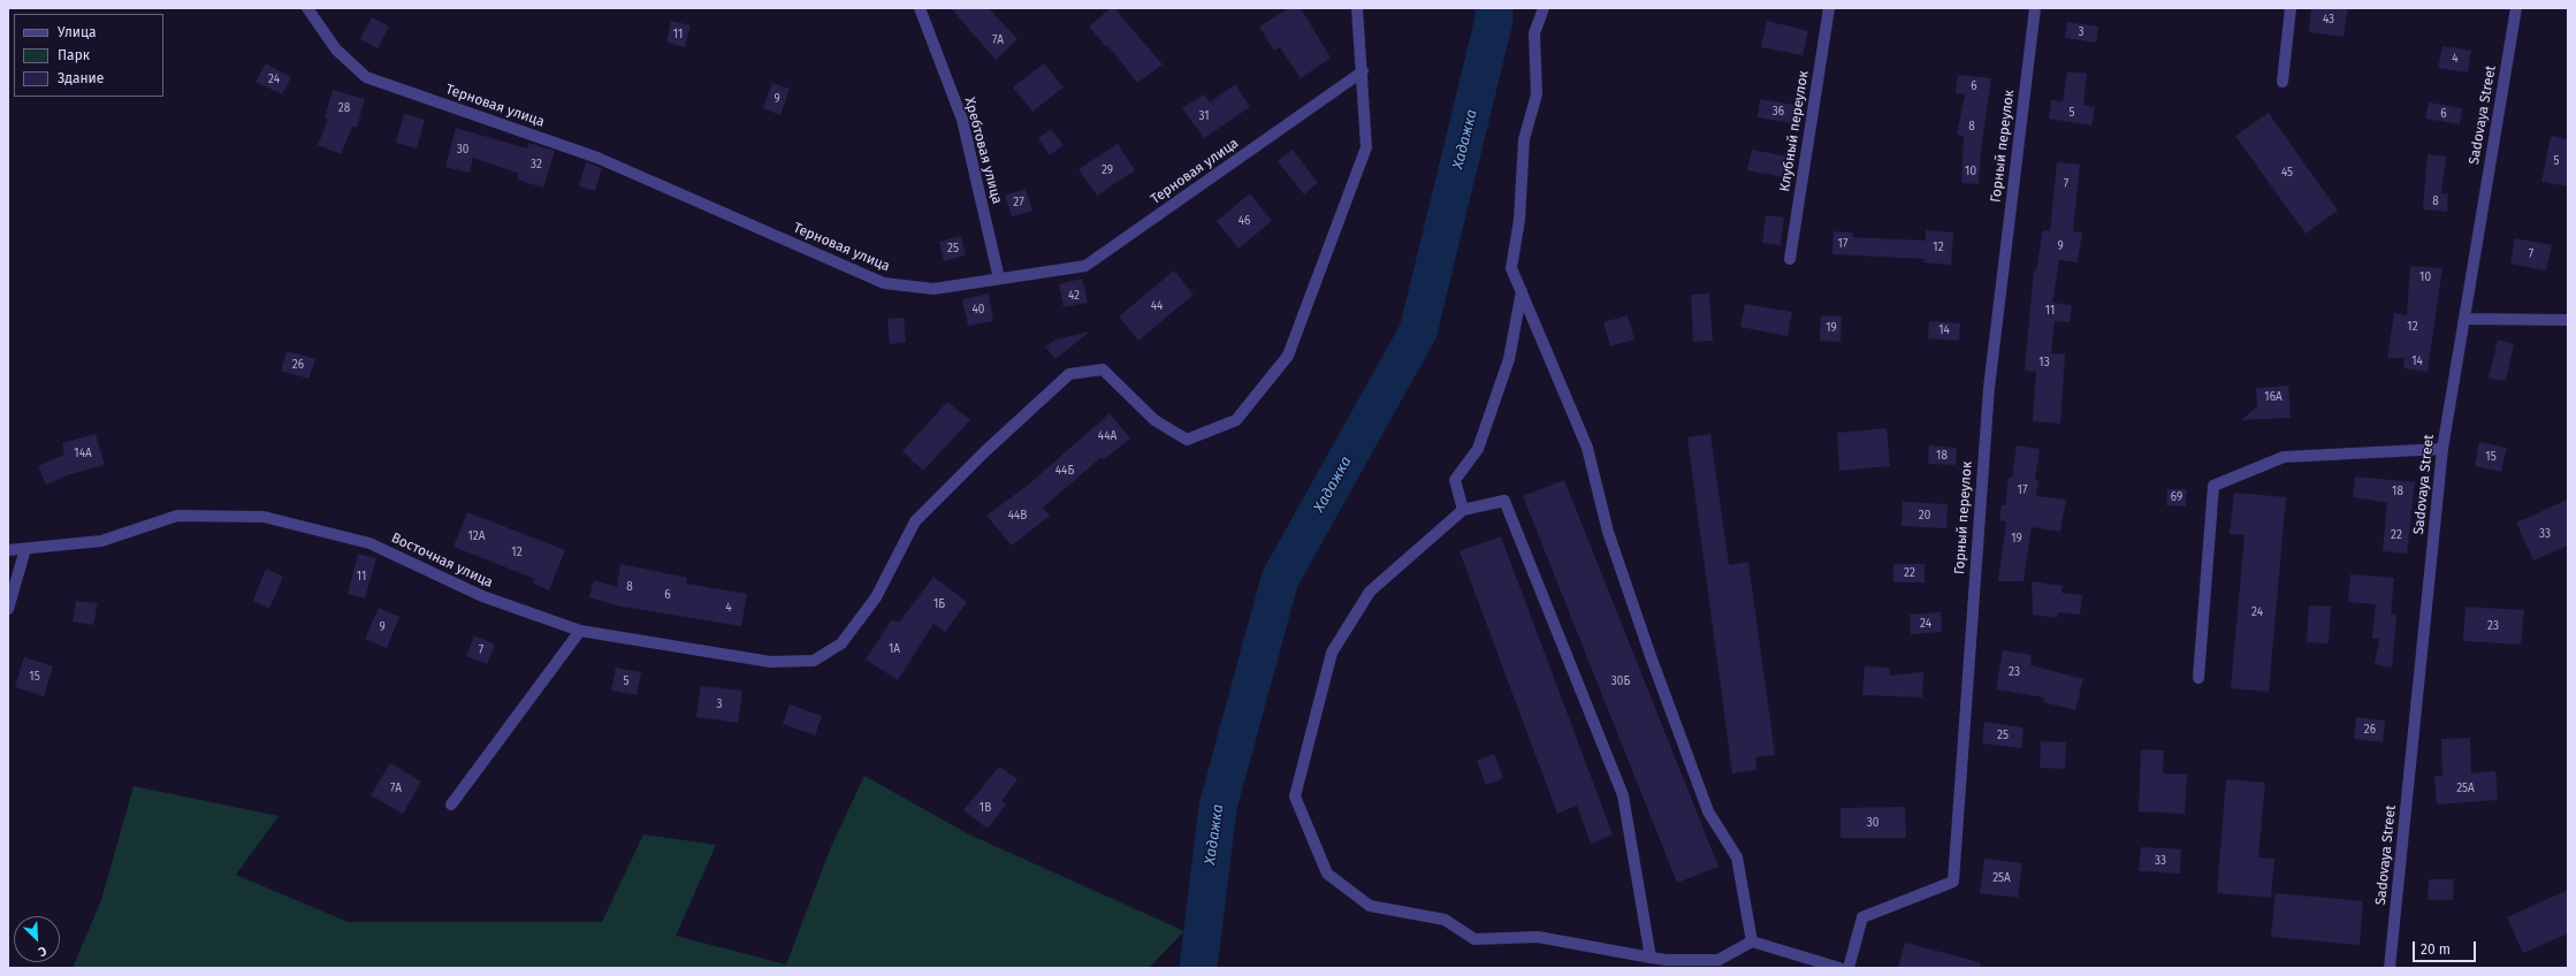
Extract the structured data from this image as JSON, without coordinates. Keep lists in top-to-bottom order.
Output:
{
  "streets": {
    "street": [
      "Терновая улица",
      "Sadovaya Street",
      "Клубный переулок",
      "Горный переулок",
      "Хребтовая улица",
      "Восточная улица"
    ]
  },
  "crossings": [
    ["Терновая улица", "Хребтовая улица"],
    ["Терновая улица", "Восточная улица"]
  ],
  "water": ["Хадажка"],
  "house_numbers": [
    "43",
    "3",
    "11",
    "7А",
    "4",
    "24",
    "6",
    "9",
    "28",
    "36",
    "5",
    "6",
    "31",
    "8",
    "30",
    "5",
    "32",
    "29",
    "10",
    "45",
    "7",
    "8",
    "27",
    "46",
    "17",
    "9",
    "12",
    "25",
    "7",
    "10",
    "42",
    "44",
    "40",
    "11",
    "12",
    "19",
    "14",
    "14",
    "13",
    "26",
    "16А",
    "44А",
    "14А",
    "18",
    "15",
    "44Б",
    "17",
    "18",
    "69",
    "44В",
    "20",
    "33",
    "22",
    "12А",
    "19",
    "12",
    "22",
    "11",
    "8",
    "6",
    "1Б",
    "4",
    "24",
    "24",
    "23",
    "9",
    "1А",
    "7",
    "23",
    "15",
    "5",
    "30Б",
    "3",
    "26",
    "25",
    "7А",
    "25А",
    "1В",
    "30",
    "33",
    "25А"
  ],
  "legend": ["Улица", "Парк", "Здание"],
  "scale_bar": "20 m",
  "north": "bottom right"
}
